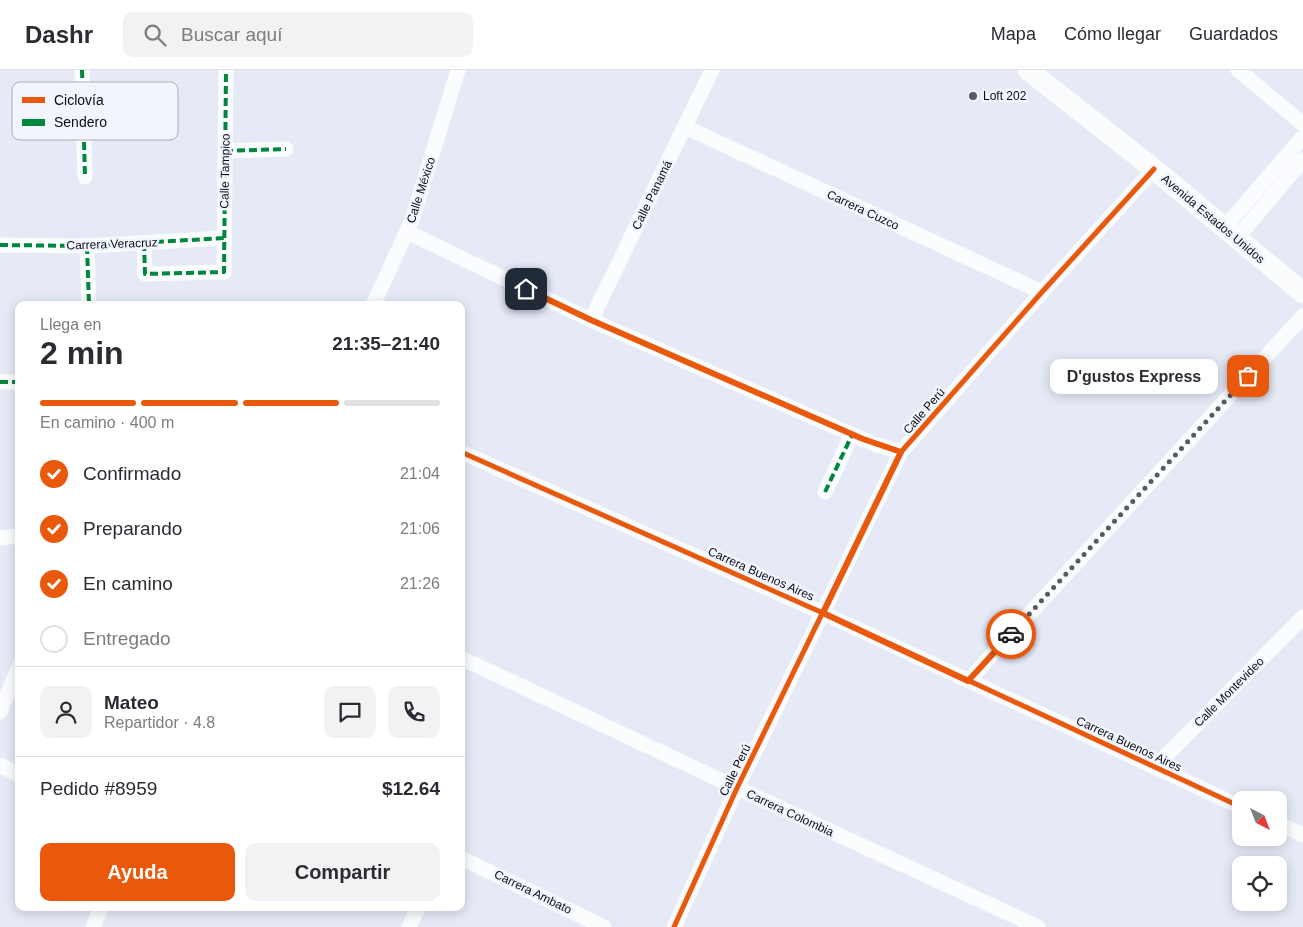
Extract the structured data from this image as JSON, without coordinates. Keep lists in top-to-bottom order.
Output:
{
  "streets": {
    "street": [
      "Calle Tampico",
      "Calle México",
      "Calle Panamá",
      "Carrera Cuzco",
      "Avenida Estados Unidos",
      "Carrera Veracruz",
      "Calle Perú",
      "Carrera Buenos Aires",
      "Calle Montevideo",
      "Carrera Colombia",
      "Carrera Ambato"
    ]
  },
  "crossings": [
    ["Calle Tampico", "Carrera Veracruz"],
    ["Calle Panamá", "Carrera Cuzco"],
    ["Carrera Cuzco", "Calle Perú"],
    ["Avenida Estados Unidos", "Calle Perú"],
    ["Calle Perú", "Carrera Buenos Aires"],
    ["Calle Perú", "Carrera Colombia"],
    ["Carrera Buenos Aires", "Calle Montevideo"]
  ],
  "places": ["Loft 202", "D'gustos Express"],
  "legend": ["Ciclovía", "Sendero"],
  "north": "bottom right",
  "page": {
    "header": "Dashr",
    "search": "Buscar aquí",
    "nav": ["Mapa", "Cómo llegar", "Guardados"],
    "heading": ["2 min", "Llega en", "21:35–21:40"],
    "panel": [
      "Mateo",
      "Repartidor · 4.8",
      "Pedido #8959",
      "$12.64"
    ],
    "bubble": "D'gustos Express",
    "bar": "En camino · 400 m",
    "list": [
      ["Confirmado", "21:04"],
      ["Preparando", "21:06"],
      ["En camino", "21:26"],
      "Entregado"
    ],
    "buttons": ["Ayuda", "Compartir"]
  }
}
